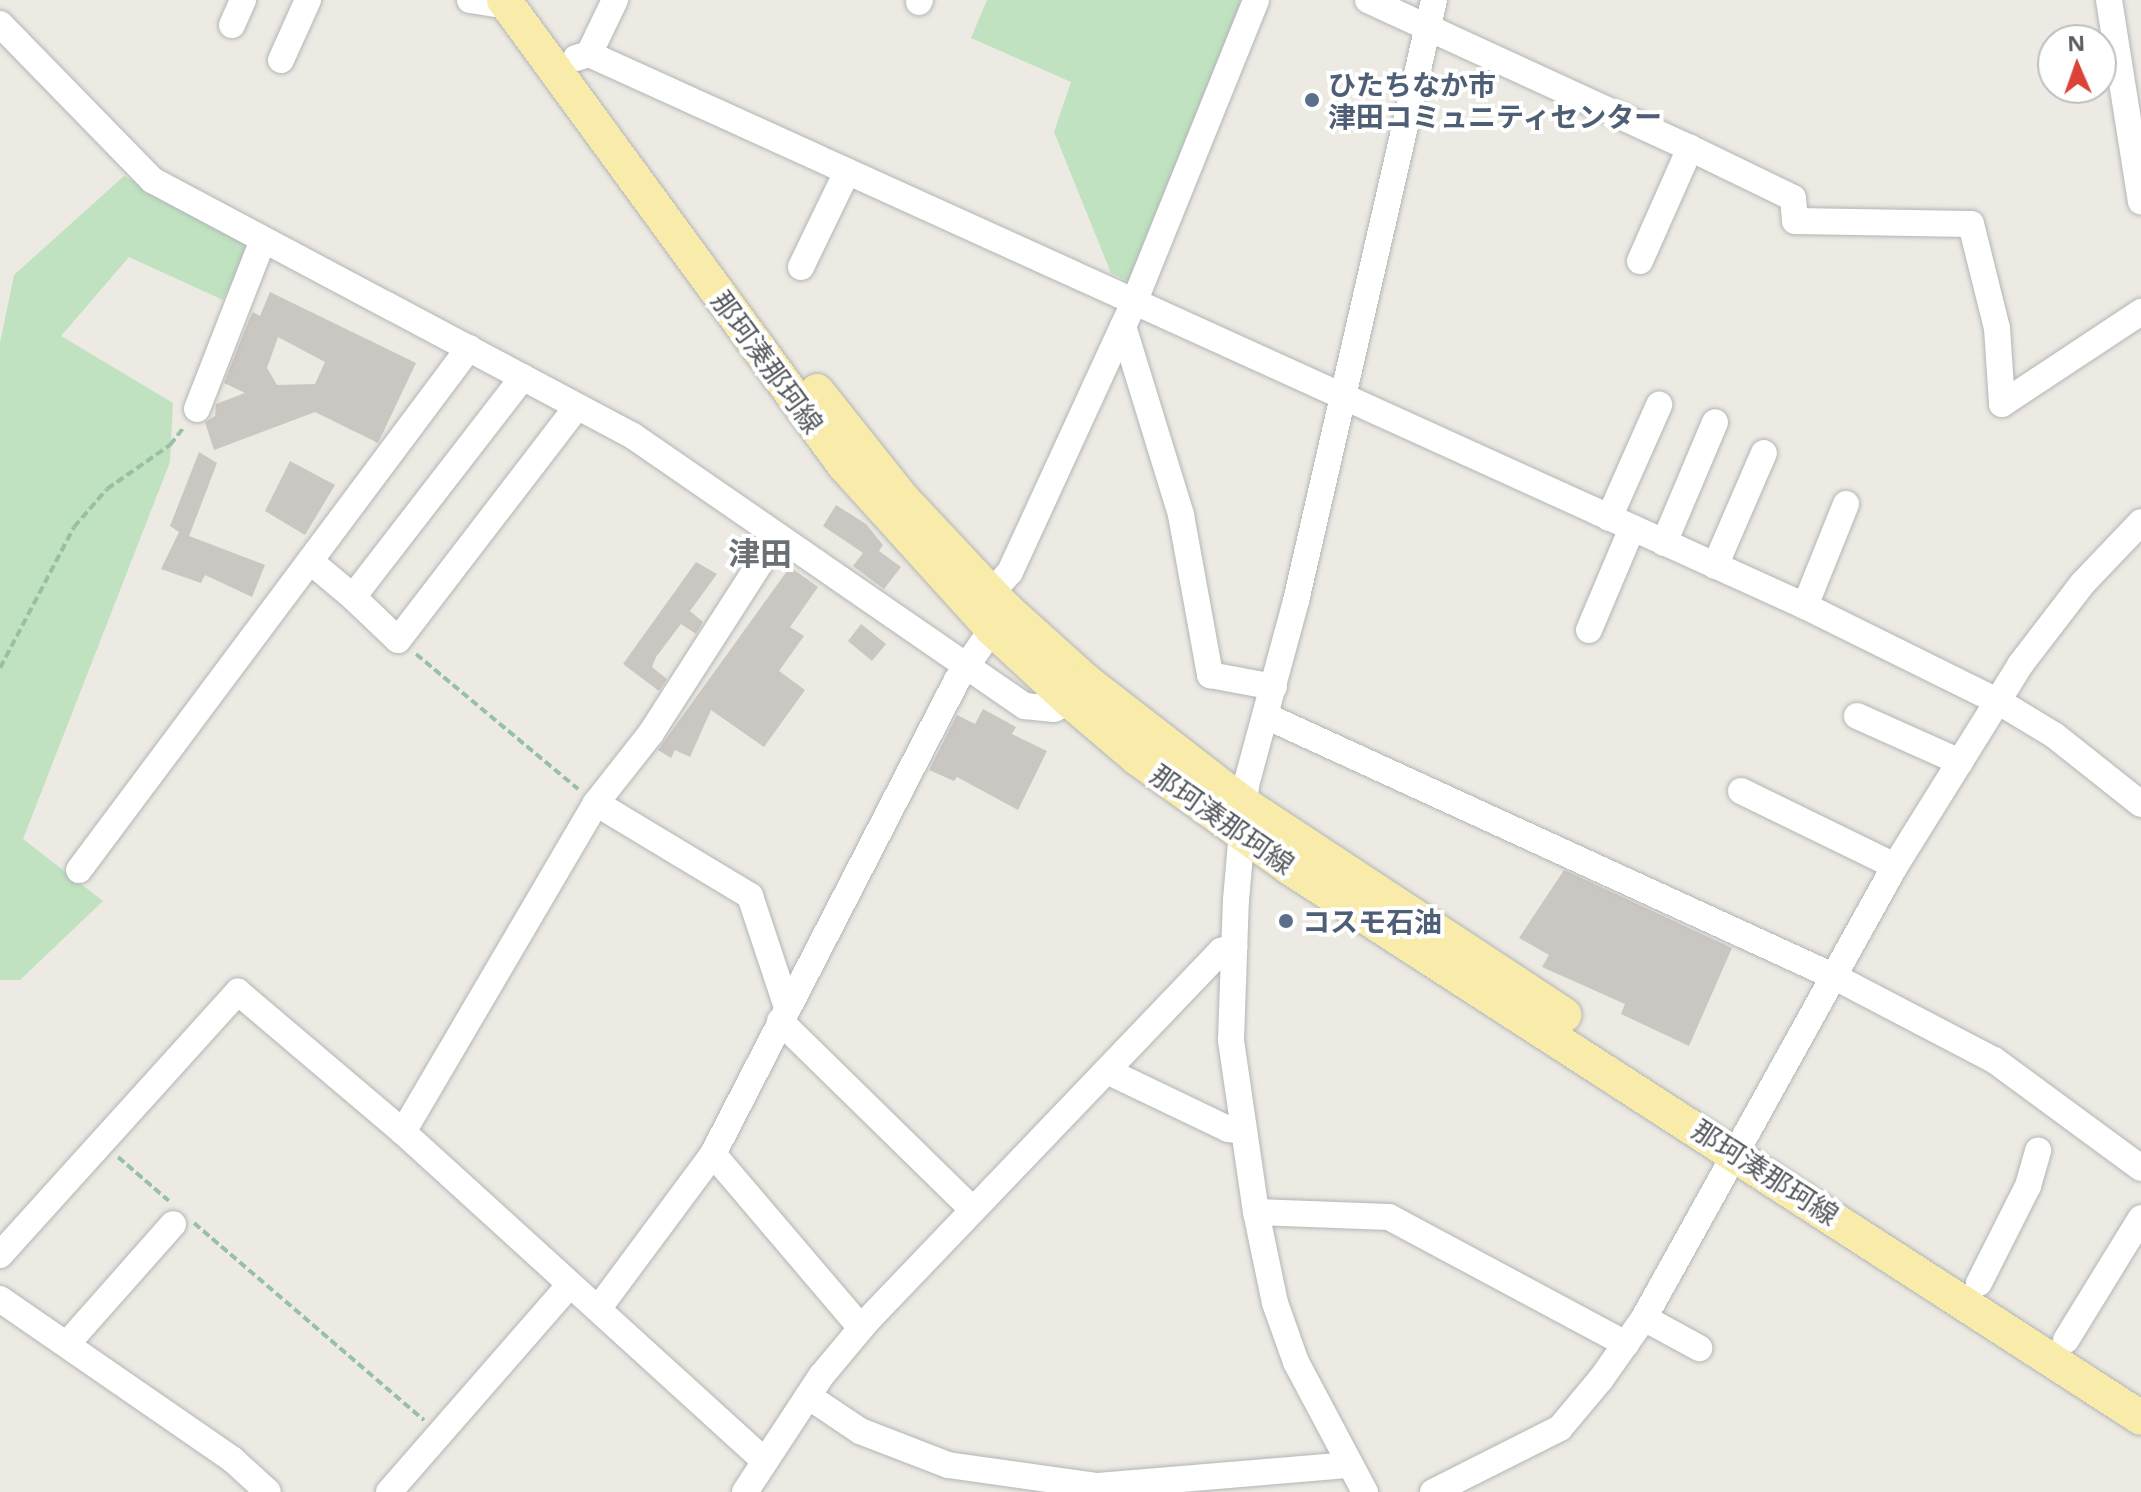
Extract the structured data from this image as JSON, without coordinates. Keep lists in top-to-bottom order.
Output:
{
  "streets": {
    "main road": ["那珂湊那珂線"]
  },
  "districts": ["津田"],
  "places": ["ひたちなか市 津田コミュニティセンター", "コスモ石油"],
  "north": "top"
}
